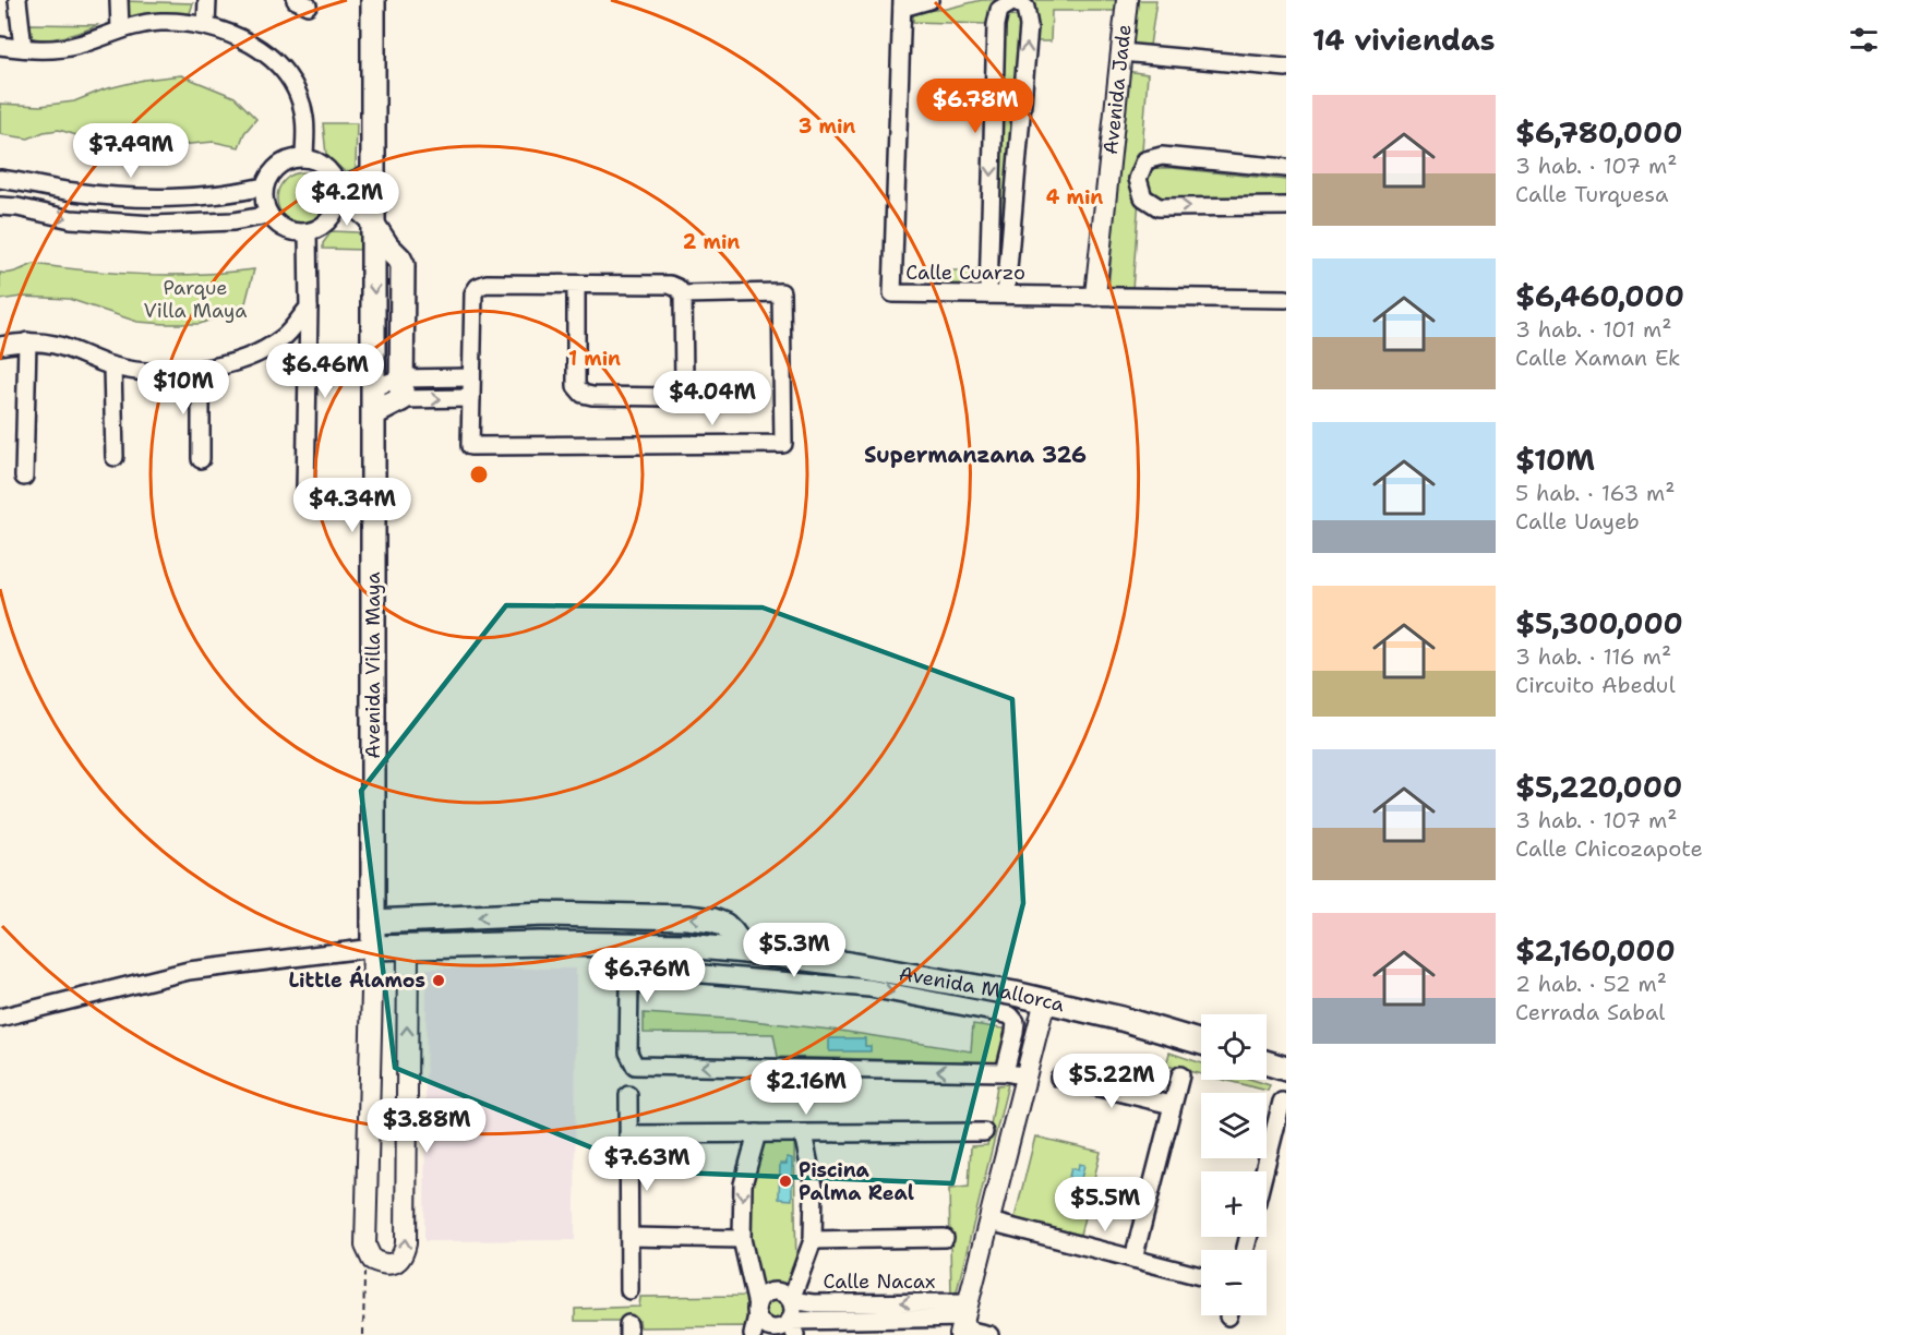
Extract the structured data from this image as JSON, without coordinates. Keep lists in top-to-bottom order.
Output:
{
  "streets": {
    "main road": ["Avenida Villa Maya", "Avenida Mallorca"],
    "street": ["Avenida Jade", "Calle Cuarzo", "Calle Nacax"]
  },
  "crossings": [
    ["Avenida Jade", "Calle Cuarzo"],
    ["Avenida Villa Maya", "Avenida Mallorca"]
  ],
  "districts": ["Supermanzana 326"],
  "parks": ["Parque Villa Maya"],
  "places": ["Little Álamos", "Piscina Palma Real"],
  "page": {
    "heading": "14 viviendas",
    "price": [
      "$6.78M",
      "$7.49M",
      "$4.2M",
      "$6.46M",
      "$10M",
      "$4.04M",
      "$4.34M",
      "$5.3M",
      "$6.76M",
      "$5.22M",
      "$2.16M",
      "$3.88M",
      "$7.63M",
      "$5.5M"
    ],
    "list": [
      {
        "name": "$6,780,000",
        "note": "3 hab. · 107 m² · Calle Turquesa"
      },
      {
        "name": "$6,460,000",
        "note": "3 hab. · 101 m² · Calle Xaman Ek"
      },
      {
        "name": "$10M",
        "note": "5 hab. · 163 m² · Calle Uayeb"
      },
      {
        "name": "$5,300,000",
        "note": "3 hab. · 116 m² · Circuito Abedul"
      },
      {
        "name": "$5,220,000",
        "note": "3 hab. · 107 m² · Calle Chicozapote"
      },
      {
        "name": "$2,160,000",
        "note": "2 hab. · 52 m² · Cerrada Sabal"
      }
    ],
    "map_buttons": ["+", "−"]
  },
  "rings": [
    "3 min",
    "4 min",
    "2 min",
    "1 min"
  ]
}
